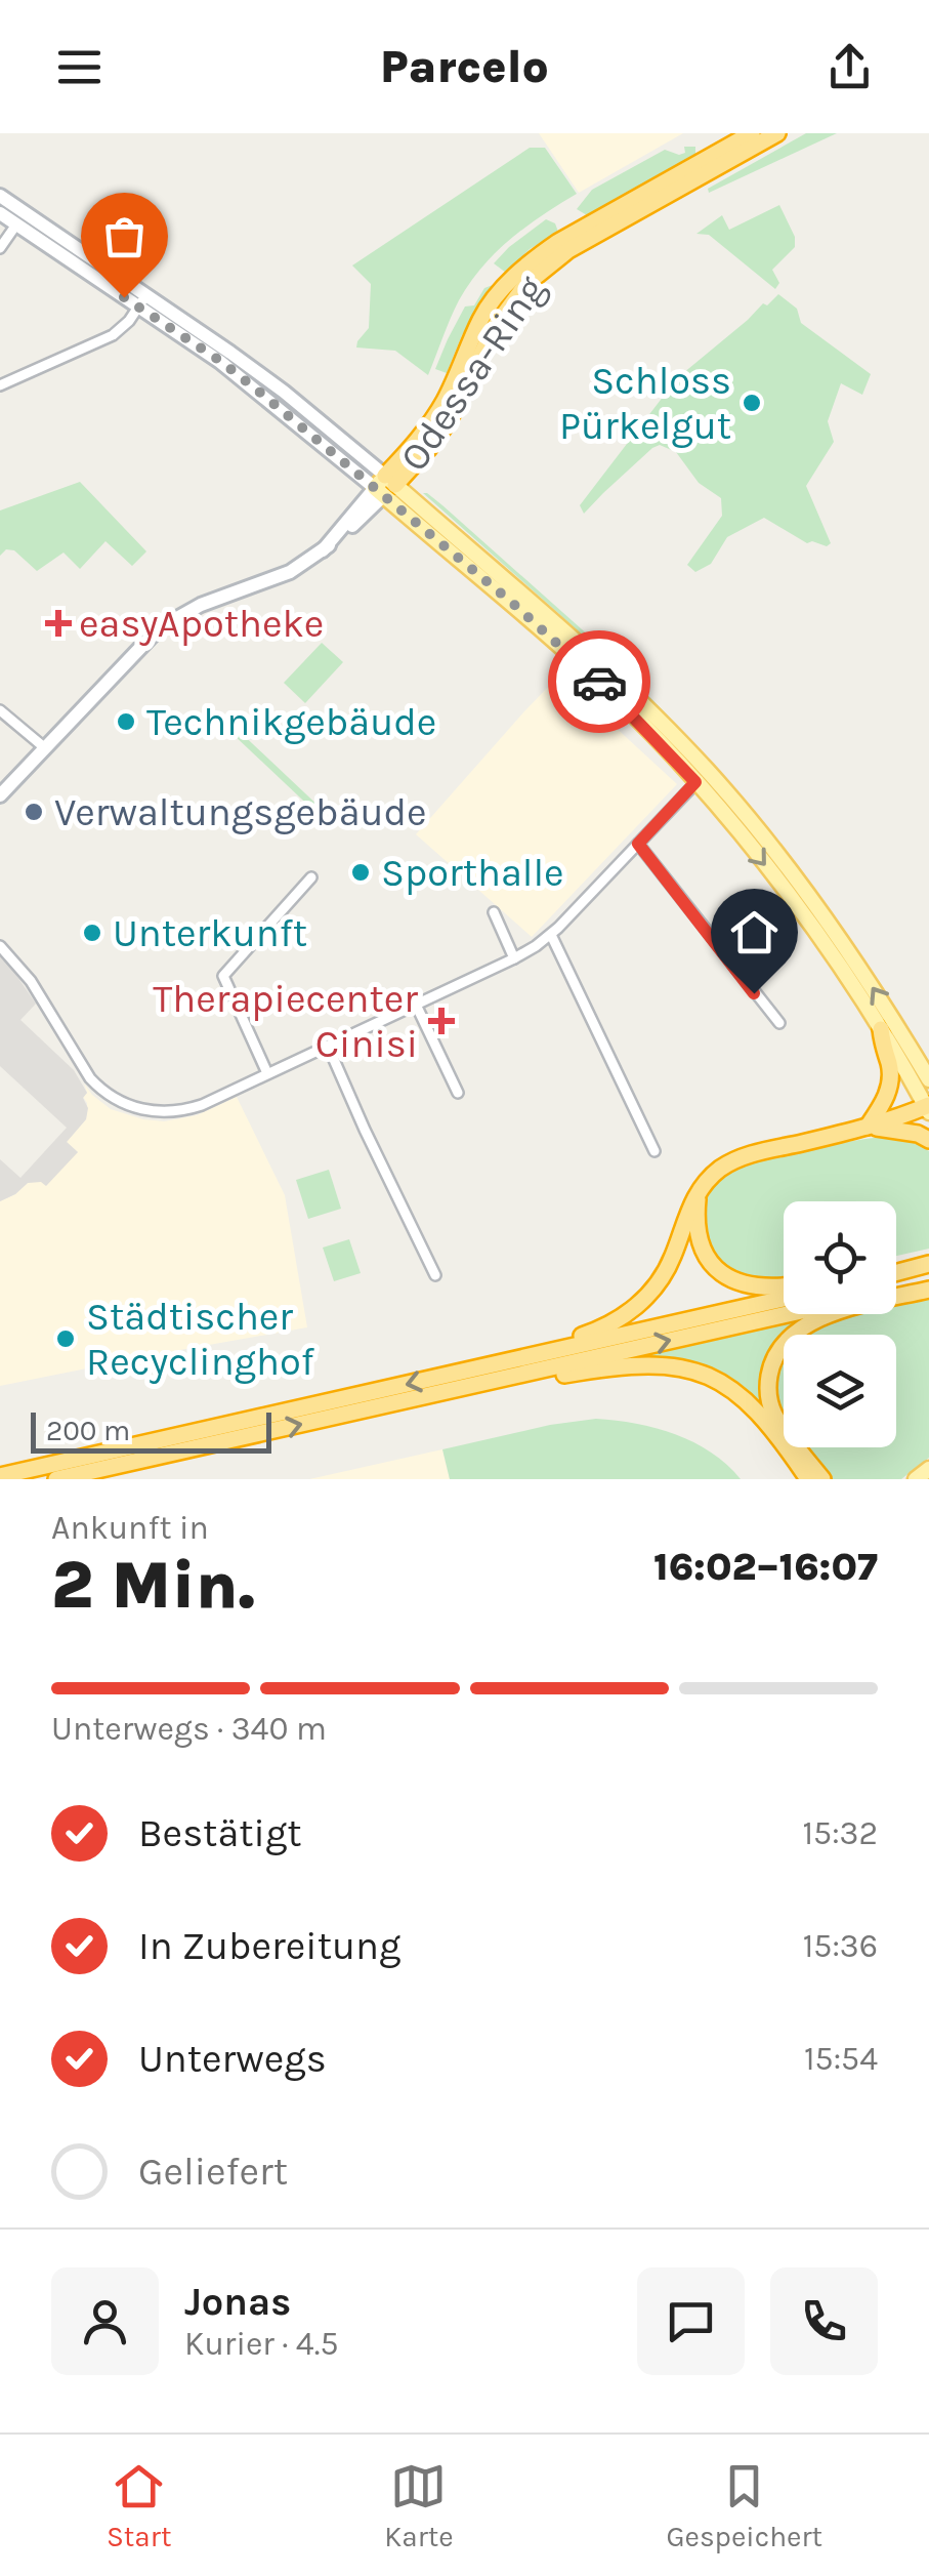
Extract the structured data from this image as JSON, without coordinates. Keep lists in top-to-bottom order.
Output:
{
  "streets": {
    "highway": ["Odessa-Ring"]
  },
  "places": {
    "other": [
      "Schloss Pürkelgut",
      "Technikgebäude",
      "Verwaltungsgebäude",
      "Sporthalle",
      "Unterkunft",
      "Städtischer Recyclinghof"
    ],
    "health": ["easyApotheke", "Therapiecenter Cinisi"]
  },
  "scale_bar": "200 m",
  "page": {
    "header": "Parcelo",
    "scale": "200 m",
    "heading": ["2 Min.", "Ankunft in", "16:02–16:07"],
    "panel": ["Jonas", "Kurier · 4.5"],
    "bar": "Unterwegs · 340 m",
    "list": [
      ["Bestätigt", "15:32"],
      ["In Zubereitung", "15:36"],
      ["Unterwegs", "15:54"],
      "Geliefert"
    ],
    "tabs": ["Start", "Karte", "Gespeichert"]
  }
}
